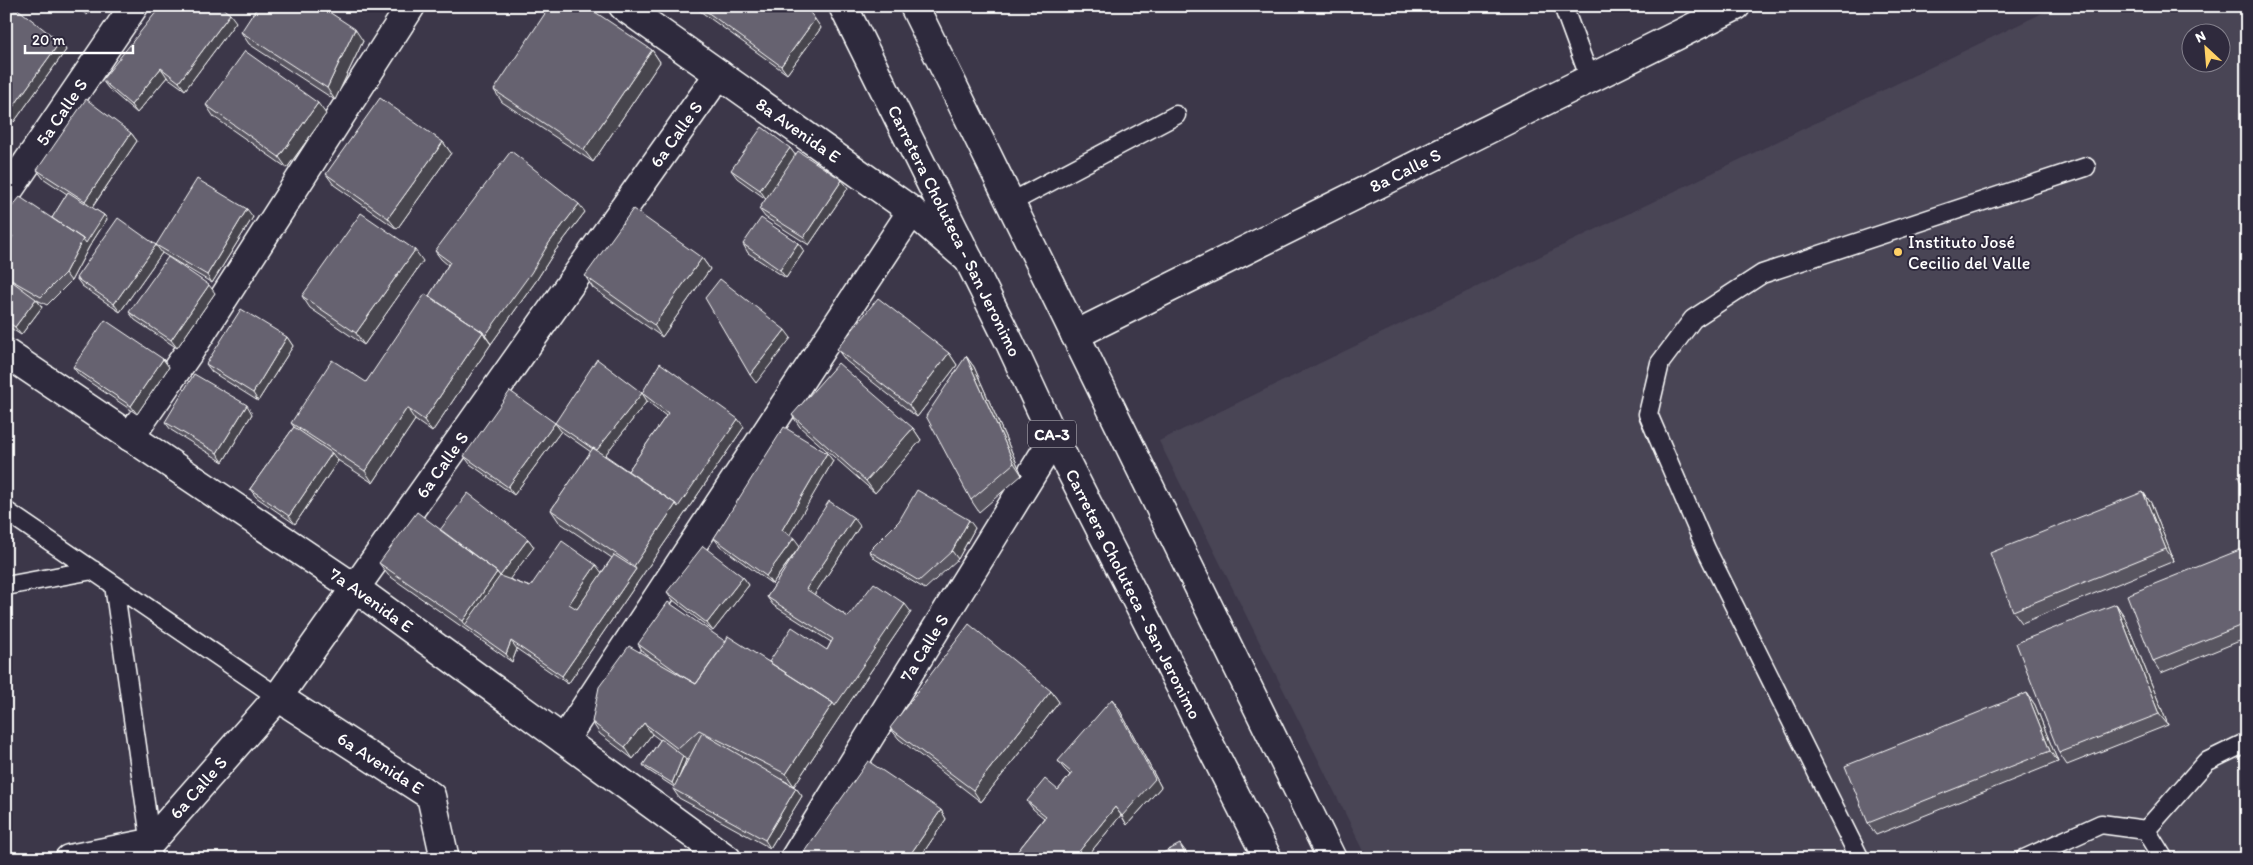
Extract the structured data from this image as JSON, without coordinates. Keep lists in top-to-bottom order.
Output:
{
  "streets": {
    "main road": [
      "5a Calle S",
      "8a Avenida E",
      "6a Calle S",
      "8a Calle S",
      "Carretera Choluteca - San Jeronimo",
      "CA-3",
      "7a Avenida E",
      "7a Calle S",
      "6a Avenida E"
    ]
  },
  "crossings": [
    ["8a Avenida E", "6a Calle S"],
    ["8a Avenida E", "Carretera Choluteca - San Jeronimo"],
    ["6a Calle S", "7a Avenida E"],
    ["6a Calle S", "6a Avenida E"],
    ["Carretera Choluteca - San Jeronimo", "7a Calle S"]
  ],
  "places": ["Instituto José Cecilio del Valle"],
  "scale_bar": "20 m",
  "north": "top left"
}
